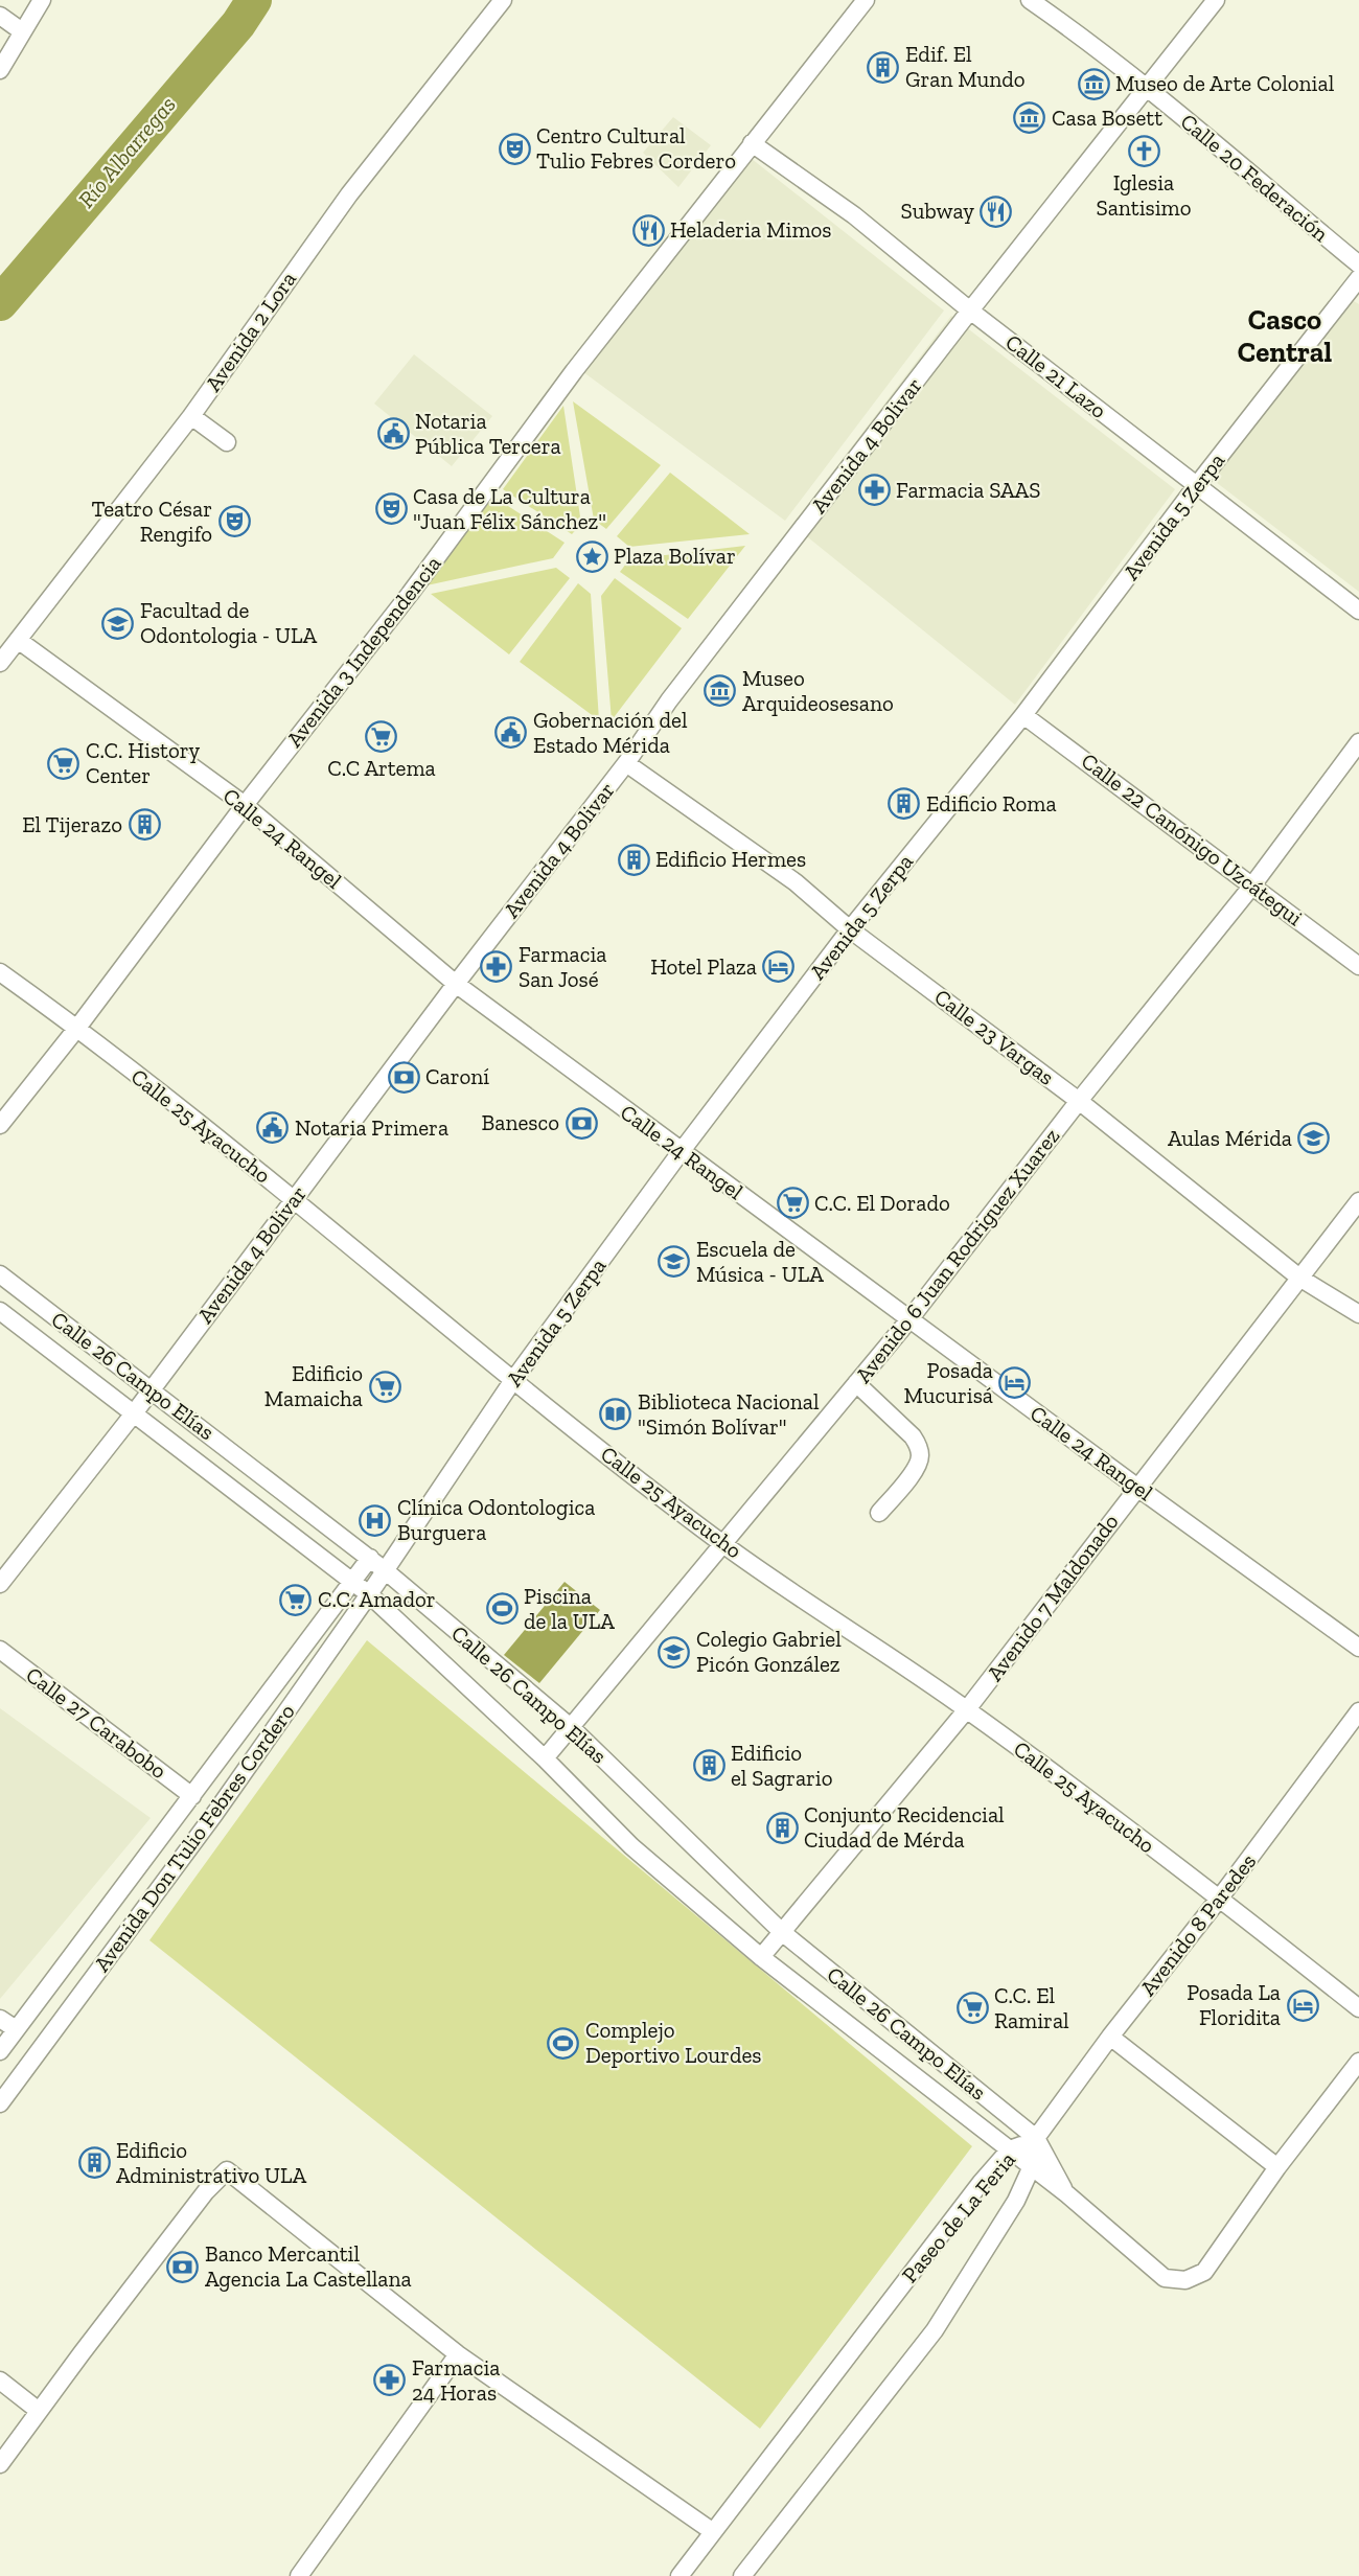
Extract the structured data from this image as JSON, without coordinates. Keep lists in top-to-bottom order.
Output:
{
  "streets": {
    "street": [
      "Calle 20 Federación",
      "Avenida 2 Lora",
      "Calle 21 Lazo",
      "Avenida 4 Bolivar",
      "Avenida 5 Zerpa",
      "Avenida 3 Independencia",
      "Calle 24 Rangel",
      "Calle 22 Canónigo Uzcátegui",
      "Calle 23 Vargas",
      "Calle 25 Ayacucho",
      "Avenido 6 Juan Rodriguez Xuarez",
      "Calle 26 Campo Elías",
      "Avenido 7 Maldonado",
      "Calle 27 Carabobo",
      "Avenida Don Tulio Febres Cordero",
      "Avenido 8 Paredes",
      "Paseo de La Feria"
    ]
  },
  "crossings": [
    ["Calle 20 Federación", "Avenida 4 Bolivar"],
    ["Avenida 2 Lora", "Calle 24 Rangel"],
    ["Calle 21 Lazo", "Avenida 4 Bolivar"],
    ["Calle 21 Lazo", "Avenida 5 Zerpa"],
    ["Calle 21 Lazo", "Avenida 3 Independencia"],
    ["Avenida 4 Bolivar", "Calle 24 Rangel"],
    ["Avenida 4 Bolivar", "Calle 23 Vargas"],
    ["Avenida 4 Bolivar", "Calle 25 Ayacucho"],
    ["Avenida 4 Bolivar", "Calle 26 Campo Elías"],
    ["Avenida 5 Zerpa", "Calle 24 Rangel"],
    ["Avenida 5 Zerpa", "Calle 22 Canónigo Uzcátegui"],
    ["Avenida 5 Zerpa", "Calle 23 Vargas"],
    ["Avenida 5 Zerpa", "Calle 25 Ayacucho"],
    ["Avenida 5 Zerpa", "Calle 26 Campo Elías"],
    ["Avenida 5 Zerpa", "Avenida Don Tulio Febres Cordero"],
    ["Avenida 3 Independencia", "Calle 24 Rangel"],
    ["Avenida 3 Independencia", "Calle 25 Ayacucho"],
    ["Calle 24 Rangel", "Avenido 6 Juan Rodriguez Xuarez"],
    ["Calle 24 Rangel", "Avenido 7 Maldonado"],
    ["Calle 22 Canónigo Uzcátegui", "Avenido 6 Juan Rodriguez Xuarez"],
    ["Calle 23 Vargas", "Avenido 6 Juan Rodriguez Xuarez"],
    ["Calle 23 Vargas", "Avenido 7 Maldonado"],
    ["Calle 25 Ayacucho", "Avenido 6 Juan Rodriguez Xuarez"],
    ["Calle 25 Ayacucho", "Avenido 7 Maldonado"],
    ["Calle 25 Ayacucho", "Avenido 8 Paredes"],
    ["Avenido 6 Juan Rodriguez Xuarez", "Calle 26 Campo Elías"],
    ["Calle 26 Campo Elías", "Avenido 7 Maldonado"],
    ["Calle 26 Campo Elías", "Avenida Don Tulio Febres Cordero"],
    ["Calle 26 Campo Elías", "Avenido 8 Paredes"],
    ["Calle 26 Campo Elías", "Paseo de La Feria"],
    ["Calle 27 Carabobo", "Avenida Don Tulio Febres Cordero"],
    ["Avenido 8 Paredes", "Paseo de La Feria"]
  ],
  "districts": ["Casco Central"],
  "water": ["Río Albarregas"],
  "places": {
    "building": [
      "Edif. El Gran Mundo",
      "Edificio Roma",
      "El Tijerazo",
      "Edificio Hermes",
      "Edificio el Sagrario",
      "Conjunto Recidencial Ciudad de Mérda",
      "Edificio Administrativo ULA"
    ],
    "museum": ["Museo de Arte Colonial", "Casa Bosett", "Museo Arquideosesano"],
    "theatre": ["Centro Cultural Tulio Febres Cordero", "Casa de La Cultura \"Juan Félix Sánchez\"", "Teatro César Rengifo"],
    "church": ["Iglesia Santisimo"],
    "restaurant": ["Subway", "Heladeria Mimos"],
    "public building": ["Notaria Pública Tercera", "Gobernación del Estado Mérida", "Notaria Primera"],
    "pharmacy": ["Farmacia SAAS", "Farmacia San José", "Farmacia 24 Horas"],
    "place": ["Plaza Bolívar"],
    "school or university": [
      "Facultad de Odontologia - ULA",
      "Aulas Mérida",
      "Escuela de Música - ULA",
      "Colegio Gabriel Picón González"
    ],
    "supermarket": [
      "C.C Artema",
      "C.C. History Center",
      "C.C. El Dorado",
      "Edificio Mamaicha",
      "C.C. Amador",
      "C.C. El Ramiral"
    ],
    "hotel": ["Hotel Plaza", "Posada Mucurisá", "Posada La Floridita"],
    "bank": ["Caroní", "Banesco", "Banco Mercantil Agencia La Castellana"],
    "library": ["Biblioteca Nacional \"Simón Bolívar\""],
    "hospital": ["Clínica Odontologica Burguera"],
    "sports": ["Piscina de la ULA", "Complejo Deportivo Lourdes"]
  }
}
